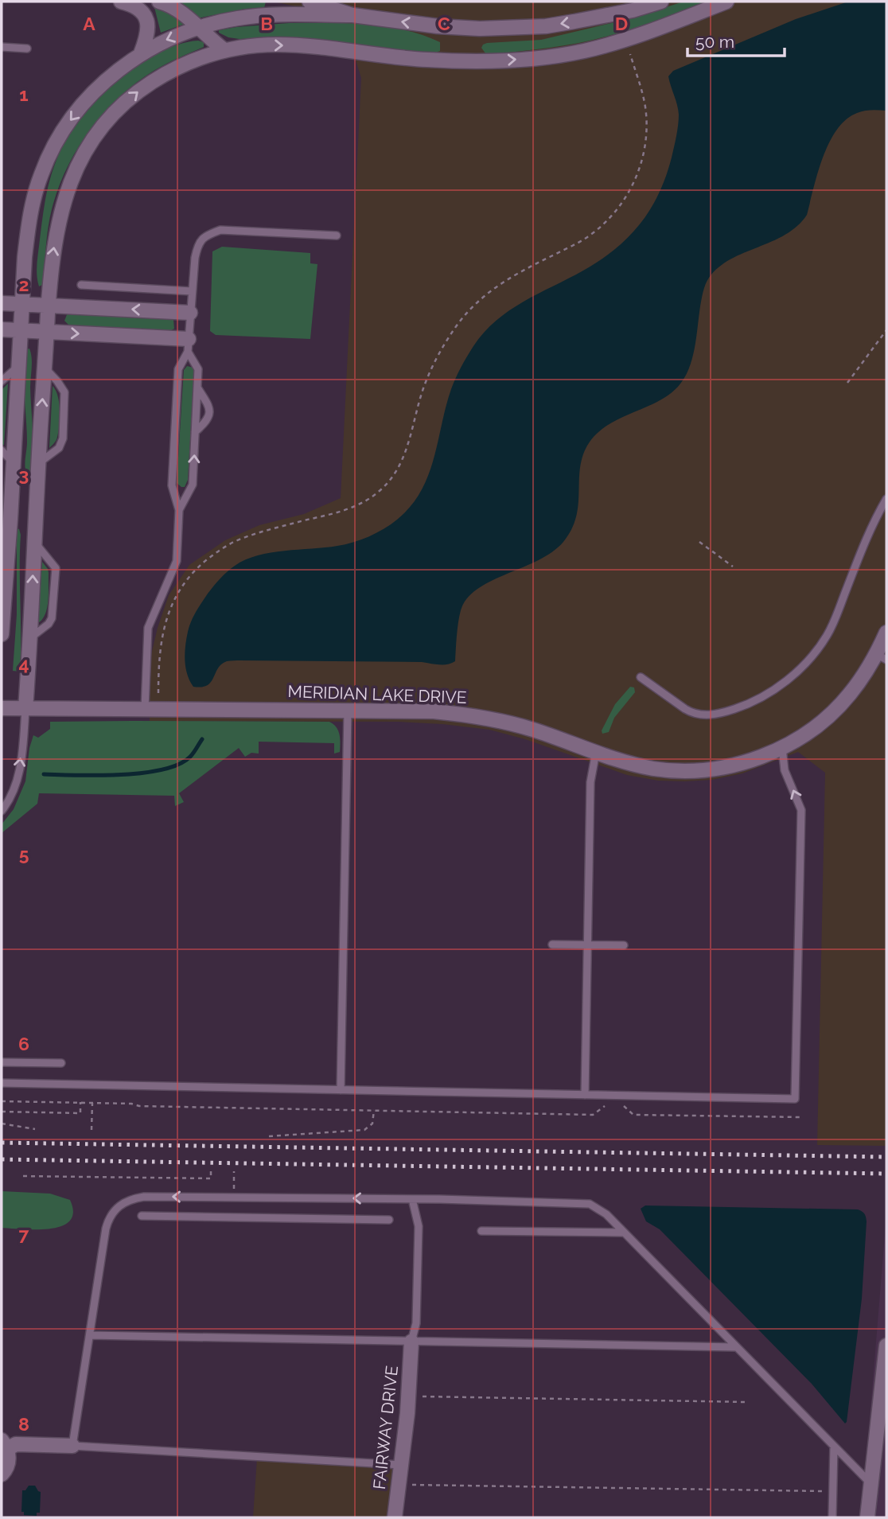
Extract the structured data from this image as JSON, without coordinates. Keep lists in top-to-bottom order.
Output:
{
  "streets": {
    "street": ["MERIDIAN LAKE DRIVE", "FAIRWAY DRIVE"]
  },
  "scale_bar": "50 m",
  "grid": {
    "columns": [
      "A",
      "B",
      "C",
      "D"
    ],
    "rows": [
      "1",
      "2",
      "3",
      "4",
      "5",
      "6",
      "7",
      "8"
    ]
  }
}
